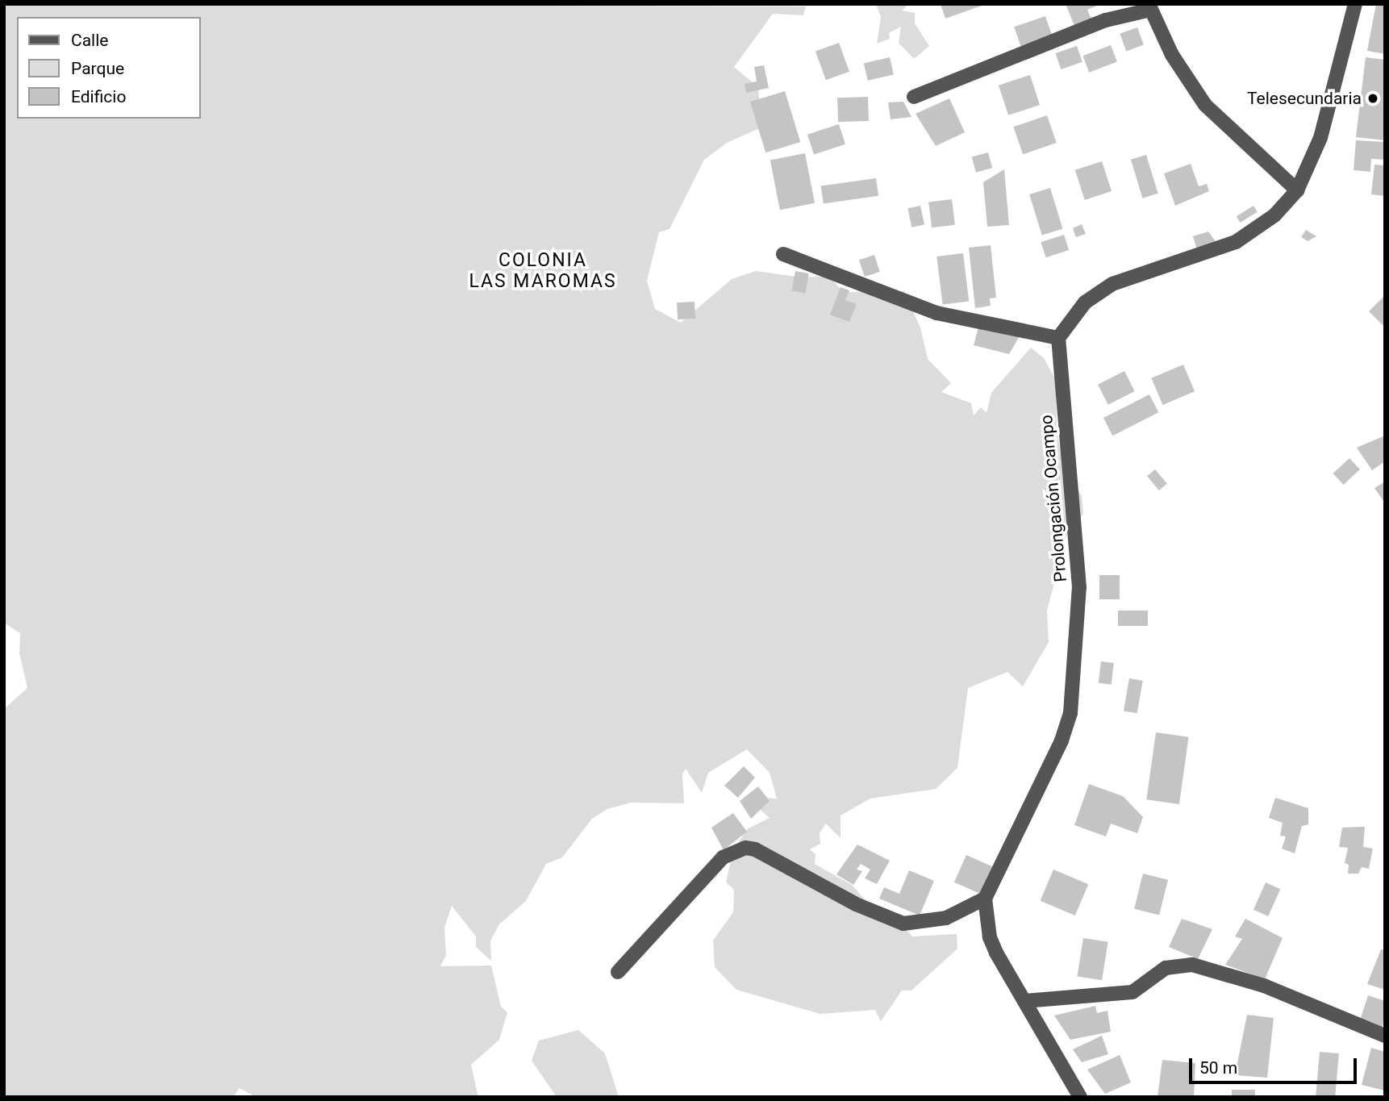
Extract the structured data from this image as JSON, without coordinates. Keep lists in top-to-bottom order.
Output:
{
  "streets": {
    "street": ["Prolongación Ocampo"]
  },
  "districts": ["COLONIA LAS MAROMAS"],
  "places": ["Telesecundaria"],
  "legend": ["Calle", "Parque", "Edificio"],
  "scale_bar": "50 m"
}
